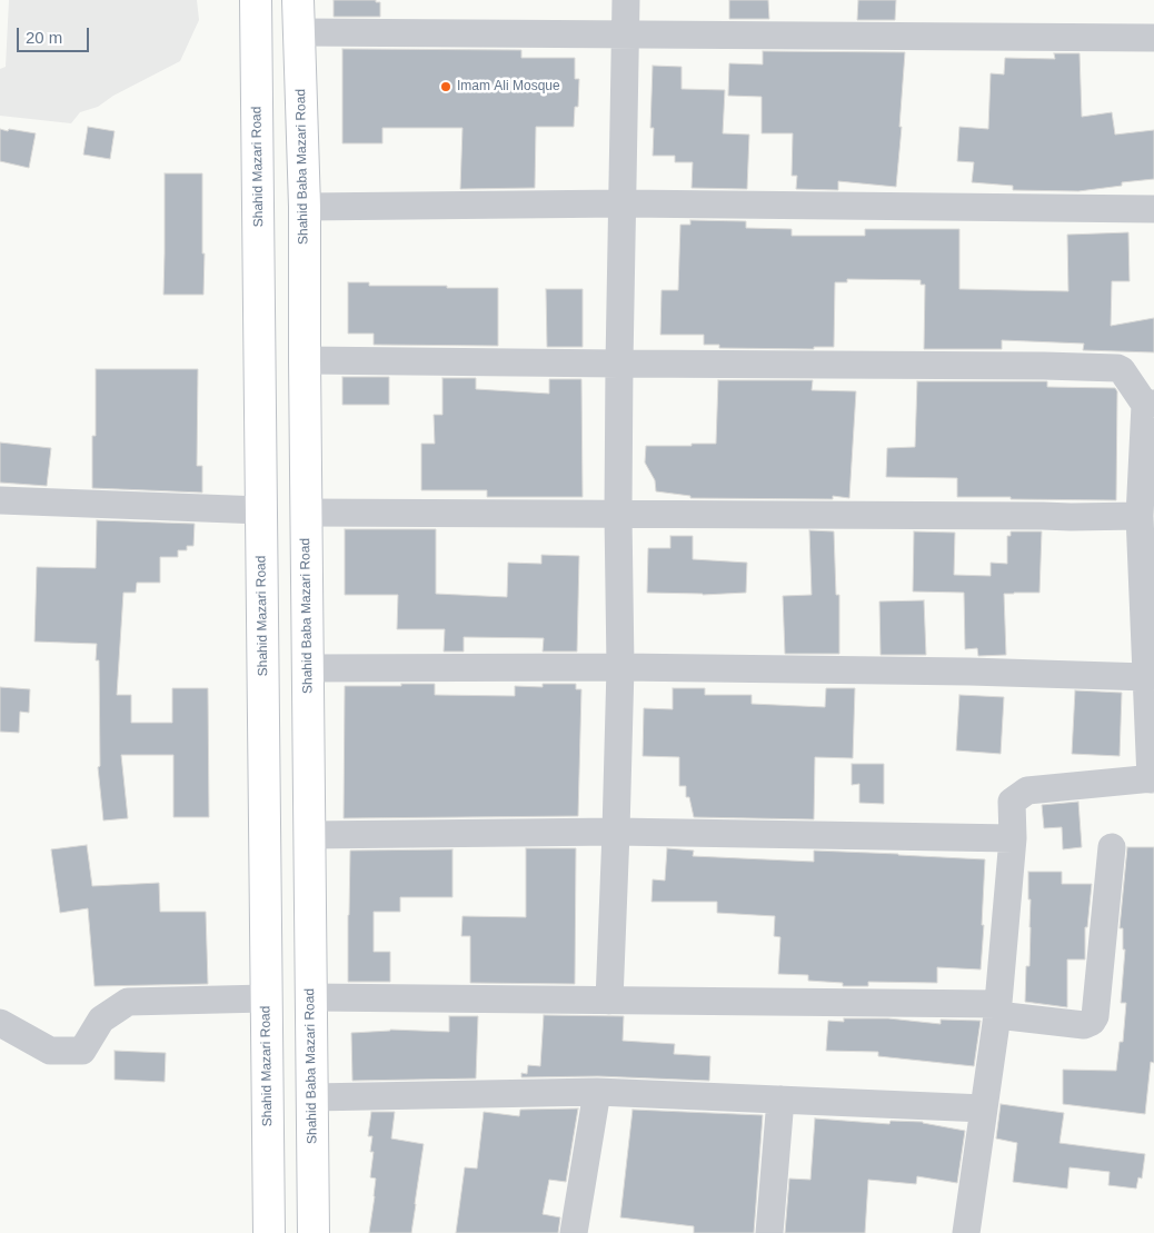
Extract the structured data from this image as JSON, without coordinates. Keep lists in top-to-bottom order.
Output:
{
  "streets": {
    "main road": ["Shahid Mazari Road", "Shahid Baba Mazari Road"]
  },
  "places": ["Imam Ali Mosque"],
  "scale_bar": "20 m"
}
